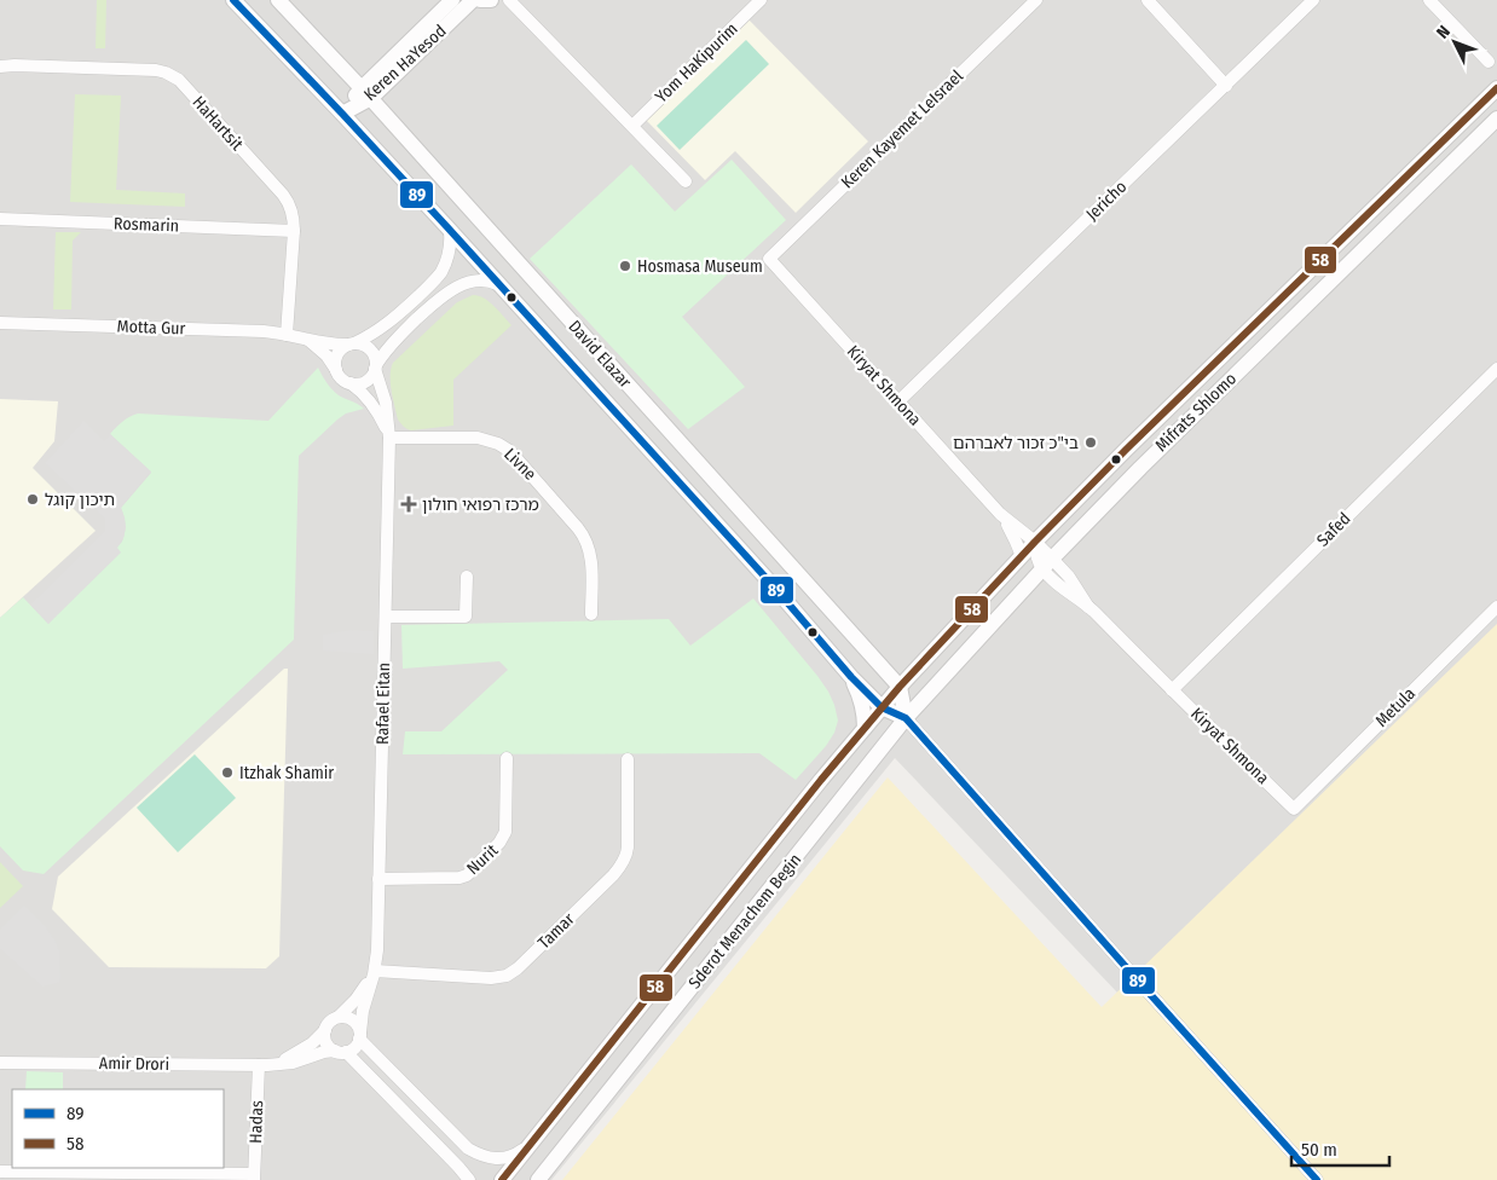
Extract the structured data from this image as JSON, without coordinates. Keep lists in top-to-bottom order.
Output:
{
  "streets": {
    "street": [
      "Keren HaYesod",
      "Yom HaKipurim",
      "HaHartsit",
      "Keren Kayemet LeIsrael",
      "Jericho",
      "Rosmarin",
      "Motta Gur",
      "David Elazar",
      "Kiryat Shmona",
      "Mifrats Shlomo",
      "Livne",
      "Safed",
      "Rafael Eitan",
      "Metula",
      "Nurit",
      "Sderot Menachem Begin",
      "Tamar",
      "Amir Drori",
      "Hadas"
    ]
  },
  "crossings": [
    ["Keren HaYesod", "David Elazar"],
    ["HaHartsit", "Rosmarin"],
    ["HaHartsit", "Motta Gur"],
    ["Keren Kayemet LeIsrael", "Kiryat Shmona"],
    ["Jericho", "Kiryat Shmona"],
    ["Motta Gur", "Rafael Eitan"],
    ["David Elazar", "Mifrats Shlomo"],
    ["David Elazar", "Sderot Menachem Begin"],
    ["Kiryat Shmona", "Mifrats Shlomo"],
    ["Kiryat Shmona", "Safed"],
    ["Kiryat Shmona", "Metula"],
    ["Mifrats Shlomo", "Sderot Menachem Begin"],
    ["Livne", "Rafael Eitan"],
    ["Rafael Eitan", "Nurit"],
    ["Rafael Eitan", "Tamar"],
    ["Rafael Eitan", "Amir Drori"],
    ["Amir Drori", "Hadas"]
  ],
  "places": {
    "other": [
      "Hosmasa Museum",
      "בי\"כ זכור לאברהם",
      "תיכון קוגל",
      "Itzhak Shamir"
    ],
    "health": ["מרכז רפואי חולון"]
  },
  "lines": ["transit line 89", "transit line 58"],
  "legend": ["89", "58"],
  "scale_bar": "50 m",
  "north": "top left"
}
